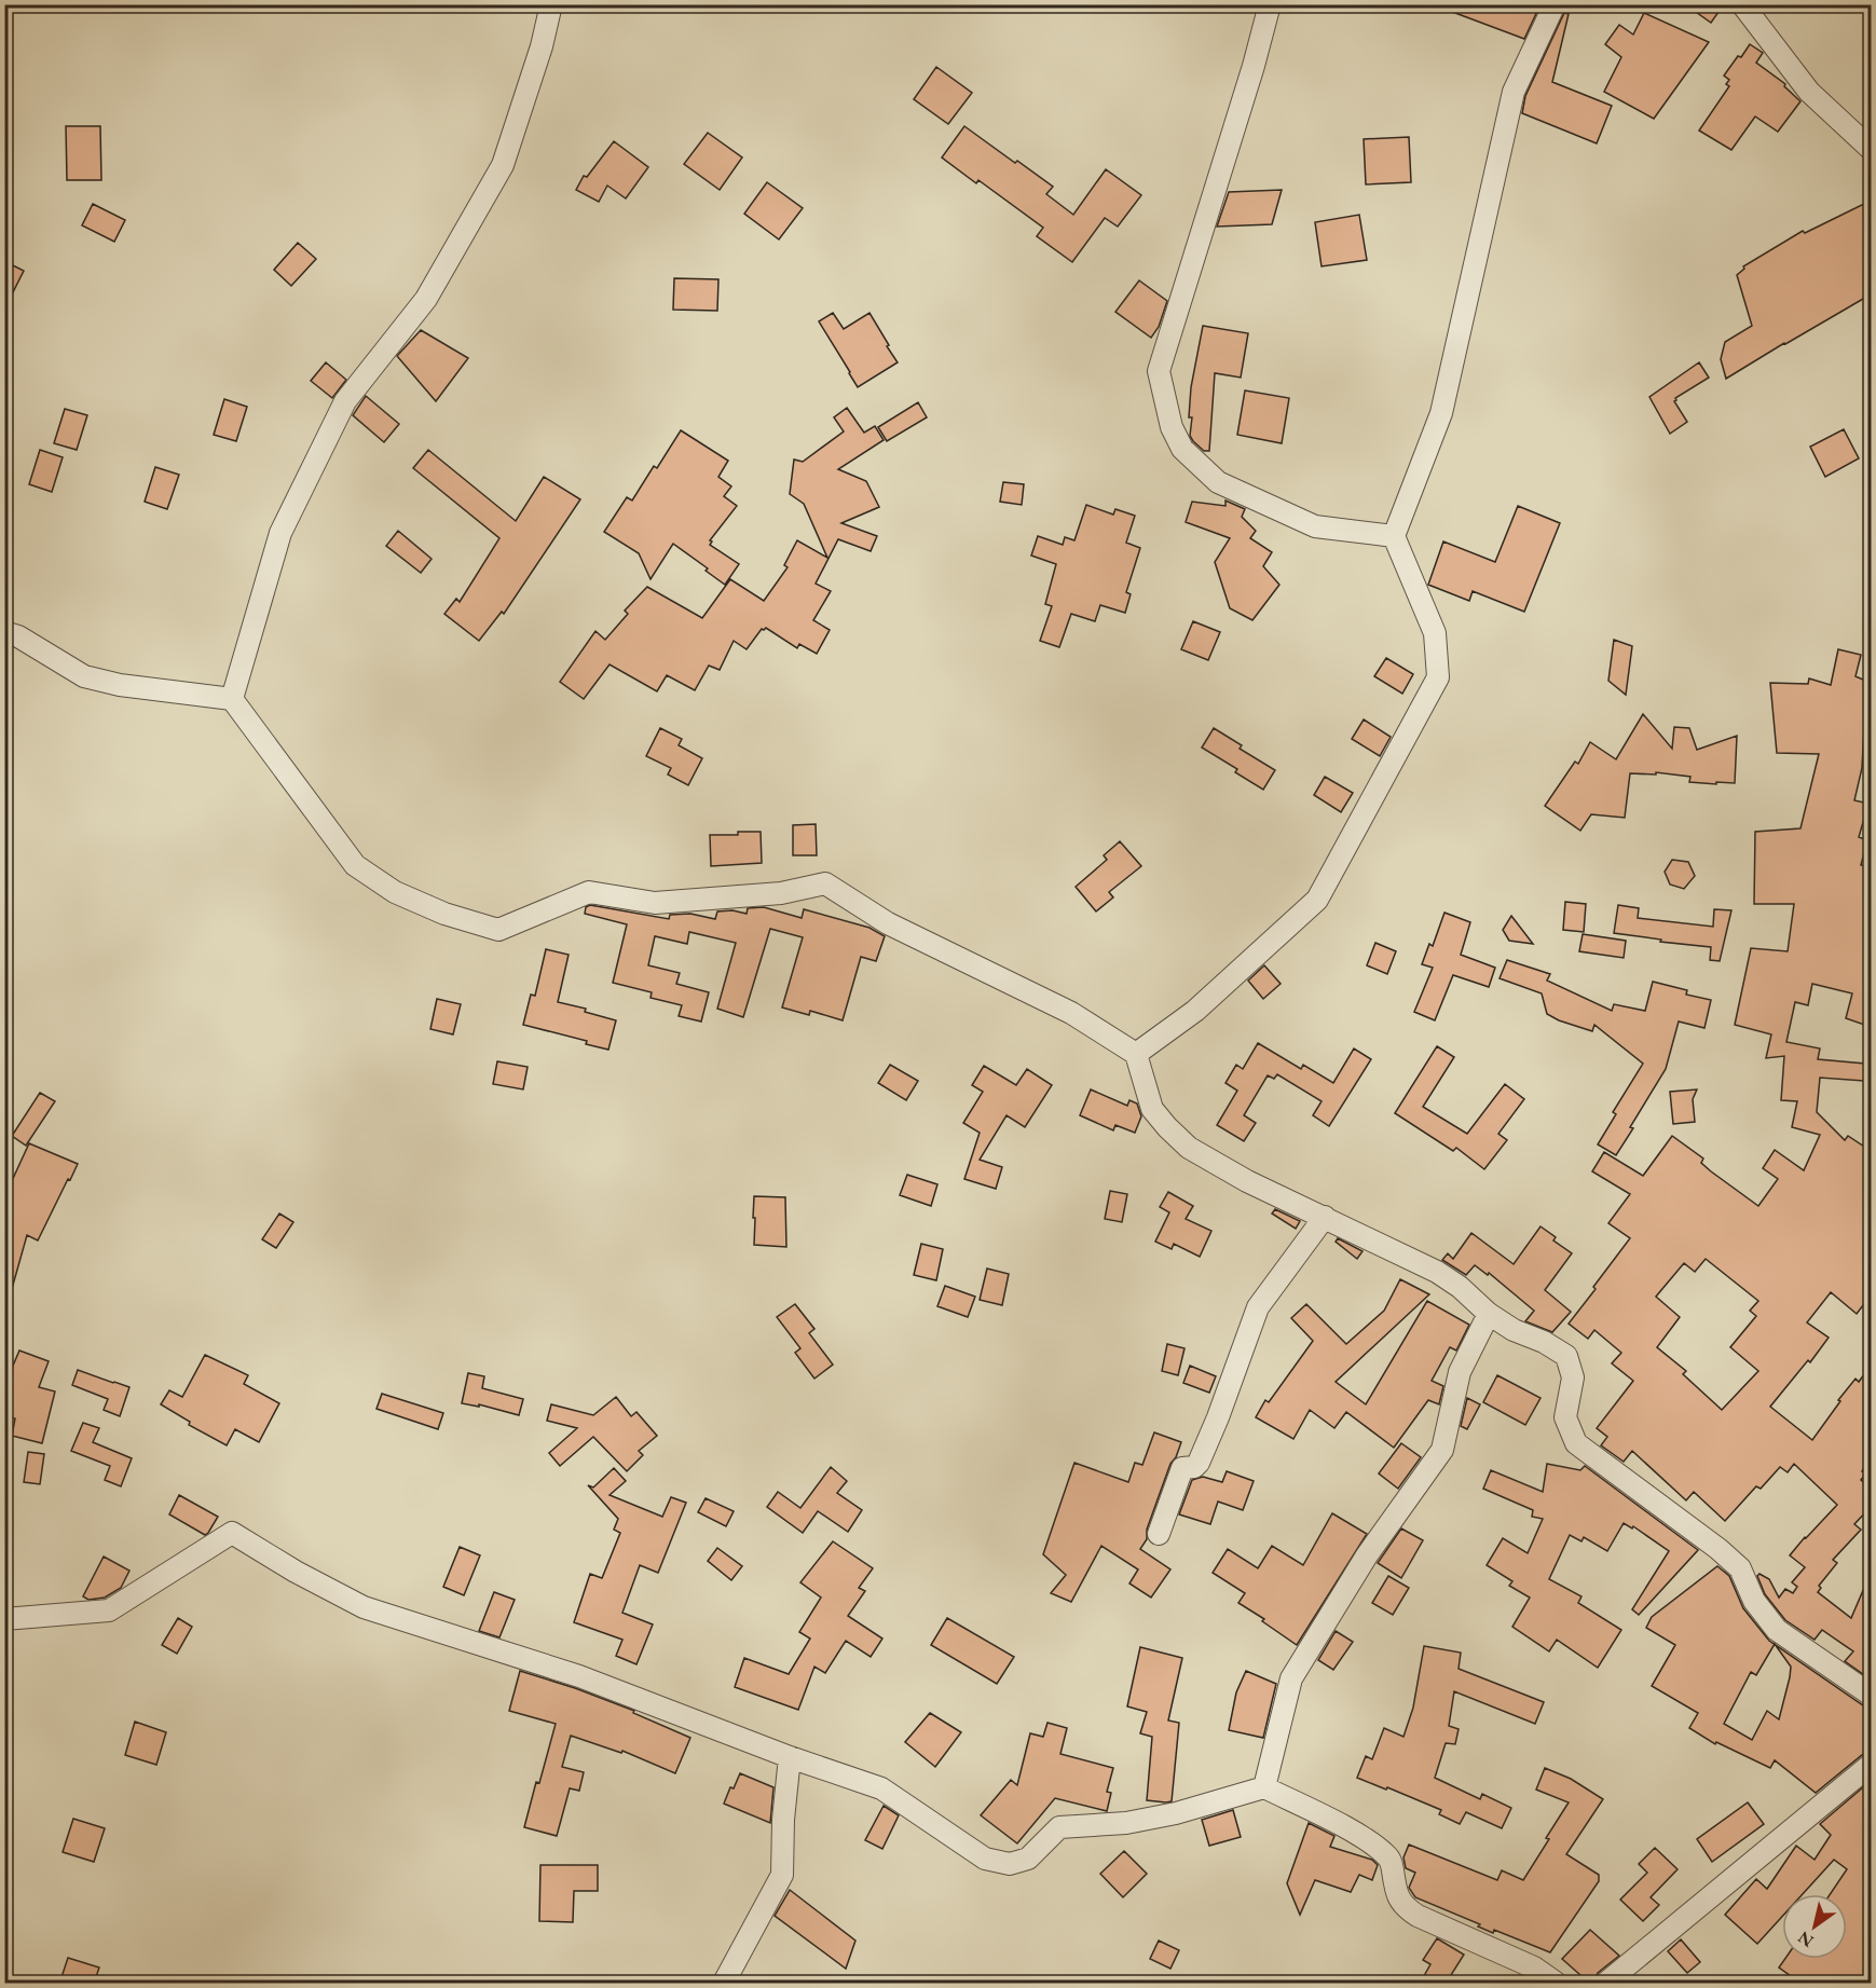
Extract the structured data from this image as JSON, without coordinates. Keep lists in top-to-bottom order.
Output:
{
  "north": "bottom left"
}
